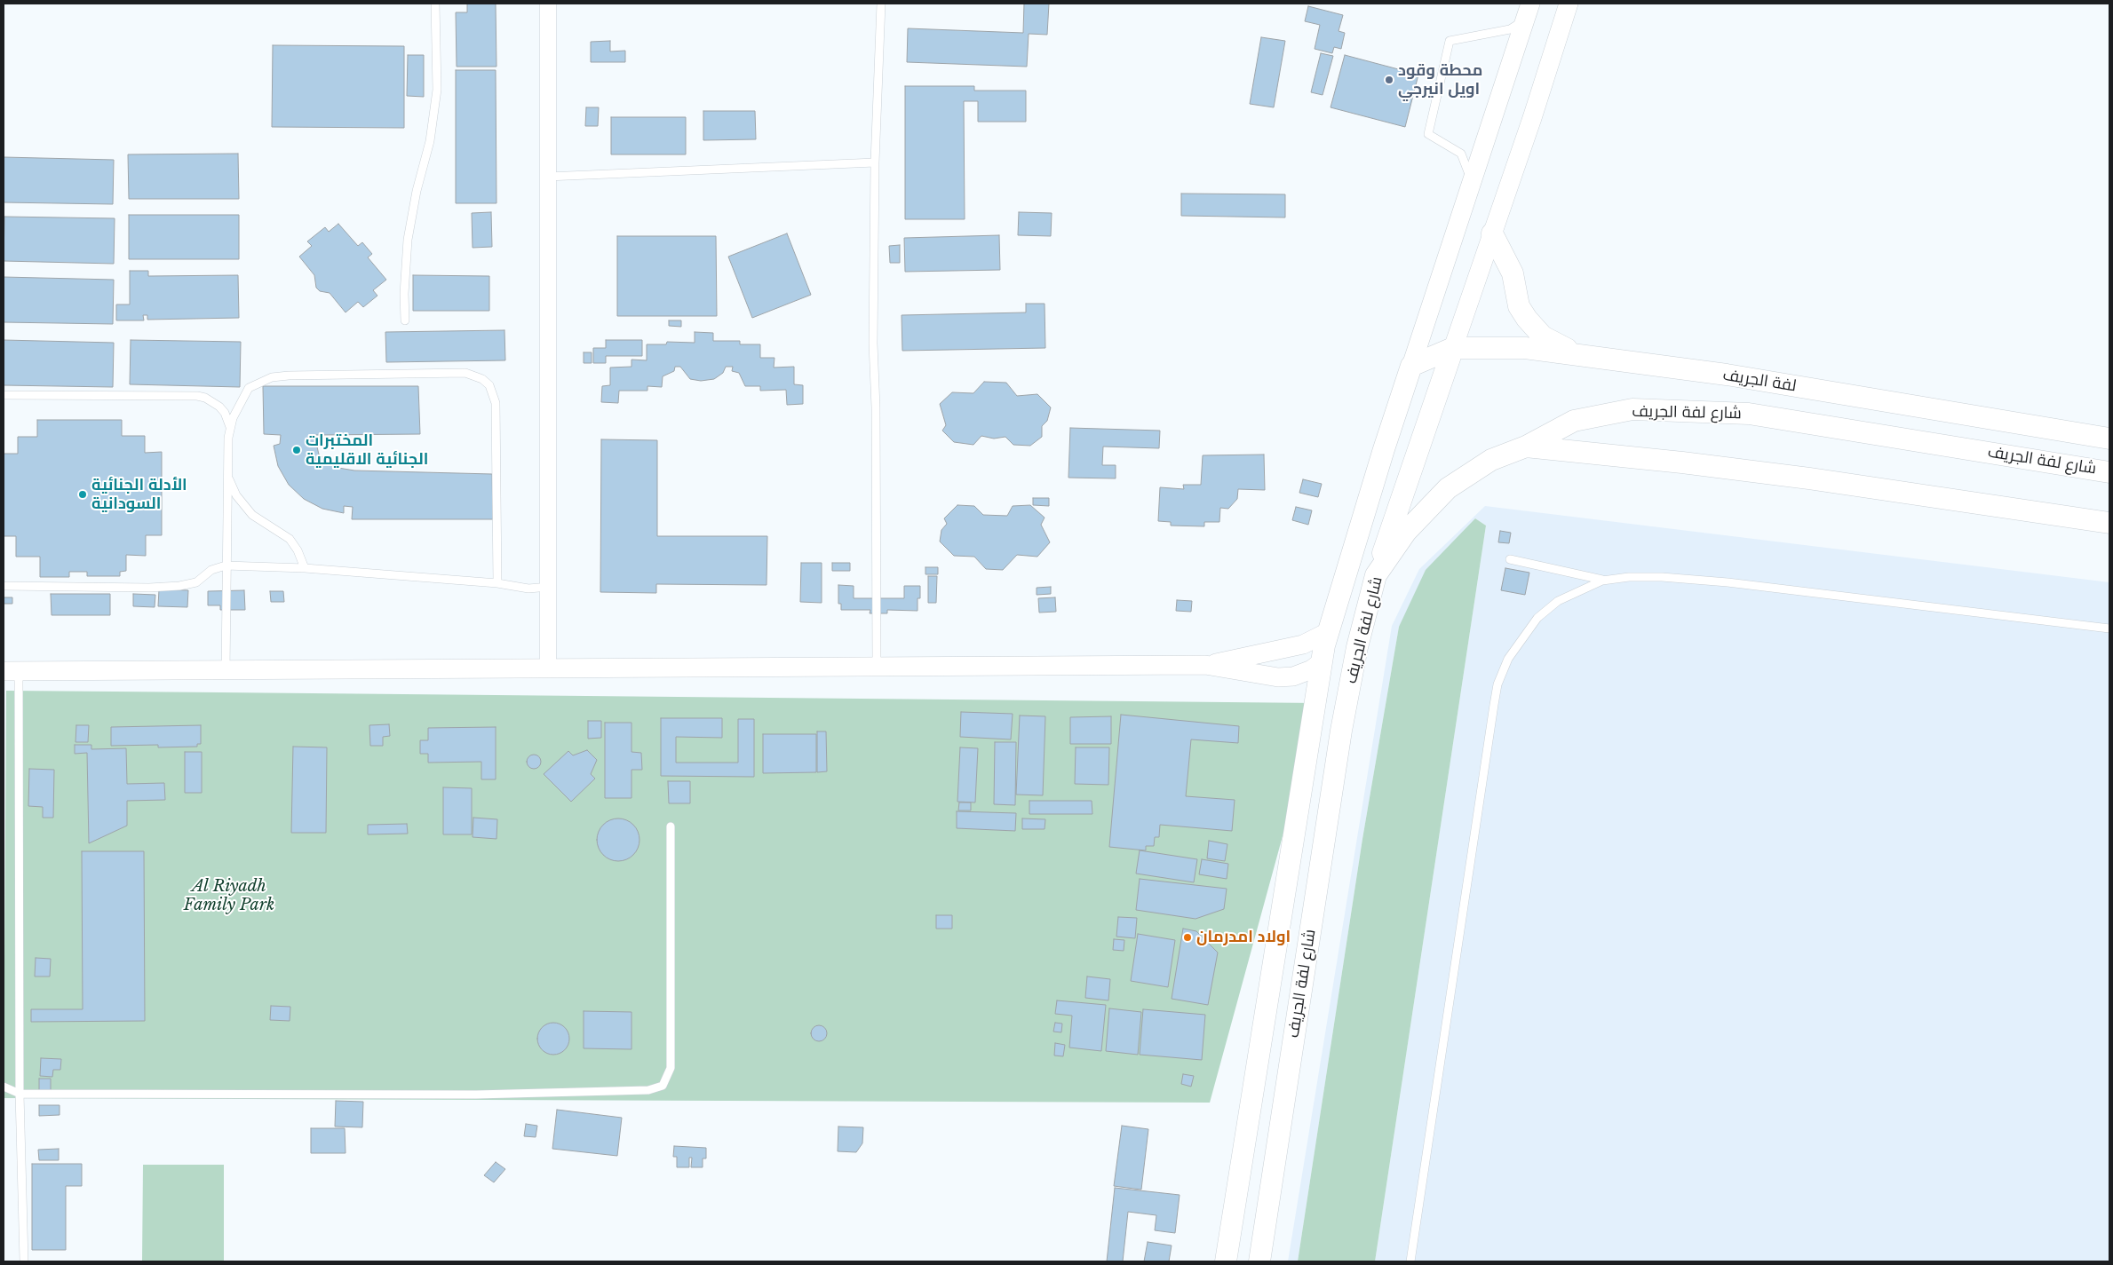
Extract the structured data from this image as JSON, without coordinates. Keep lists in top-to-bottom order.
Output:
{
  "streets": {
    "main road": ["لفة الجريف", "شارع لفة الجريف"]
  },
  "crossings": [
    ["لفة الجريف", "شارع لفة الجريف"]
  ],
  "parks": ["Al Riyadh Family Park"],
  "places": [
    "محطة وقود اويل انيرجي",
    "المختبرات الجنائية الاقليمية",
    "الأدلة الجنائية السودانية",
    "اولاد امدرمان"
  ]
}
